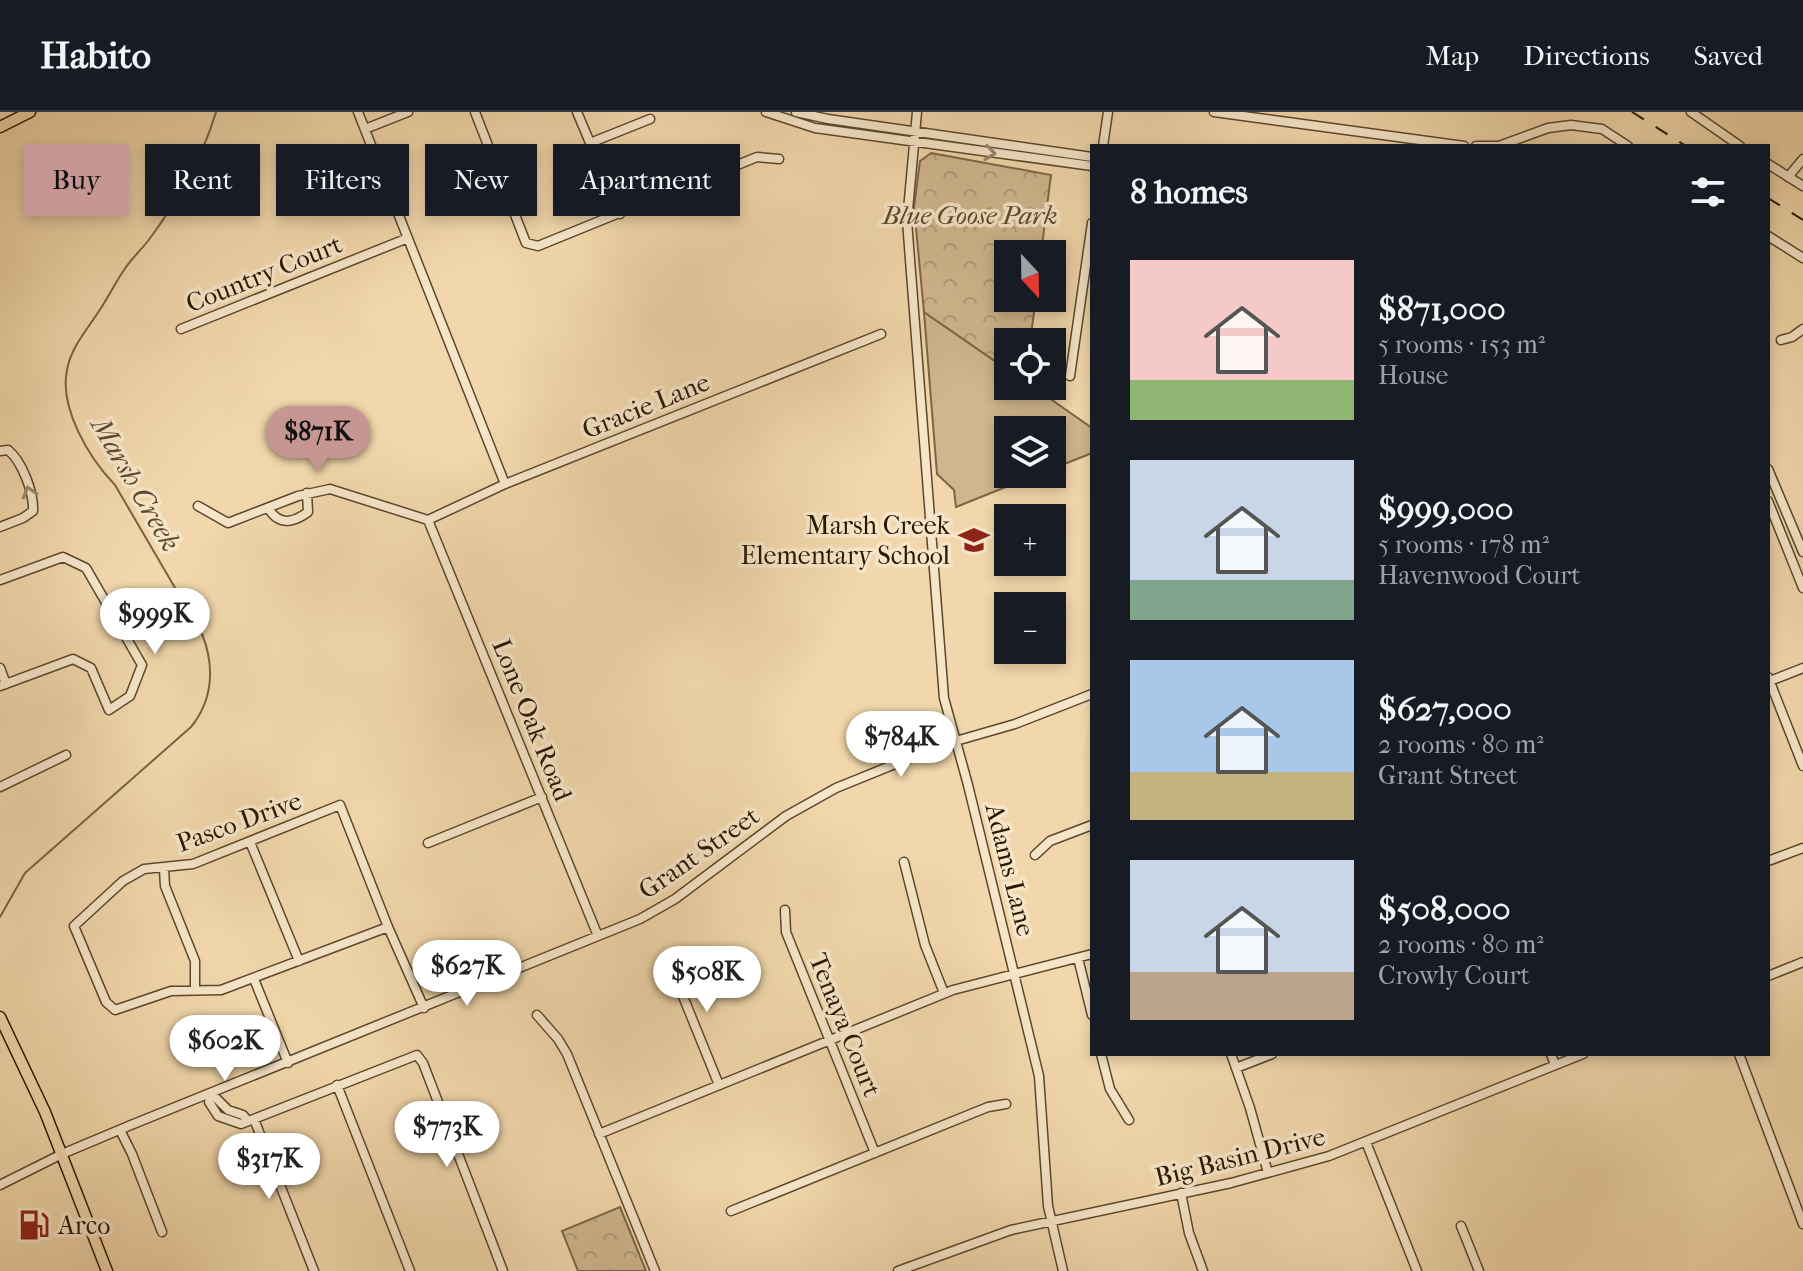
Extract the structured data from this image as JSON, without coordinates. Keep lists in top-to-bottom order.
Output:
{
  "streets": {
    "street": [
      "Country Court",
      "Gracie Lane",
      "Lone Oak Road",
      "Pasco Drive",
      "Grant Street",
      "Adams Lane",
      "Tenaya Court",
      "Big Basin Drive"
    ]
  },
  "crossings": [
    ["Gracie Lane", "Lone Oak Road"],
    ["Lone Oak Road", "Grant Street"],
    ["Grant Street", "Adams Lane"],
    ["Adams Lane", "Big Basin Drive"]
  ],
  "water": ["Marsh Creek"],
  "parks": ["Blue Goose Park"],
  "places": {
    "school or university": ["Marsh Creek Elementary School"],
    "fuel station": ["Arco"]
  },
  "north": "bottom",
  "page": {
    "header": "Habito",
    "nav": ["Map", "Directions", "Saved"],
    "chip": [
      "Buy",
      "Rent",
      "Filters",
      "New",
      "Apartment"
    ],
    "heading": "8 homes",
    "map_buttons": ["+", "−"],
    "list": [
      {
        "name": "$871,000",
        "note": "5 rooms · 153 m² · House"
      },
      {
        "name": "$999,000",
        "note": "5 rooms · 178 m² · Havenwood Court"
      },
      {
        "name": "$627,000",
        "note": "2 rooms · 80 m² · Grant Street"
      },
      {
        "name": "$508,000",
        "note": "2 rooms · 80 m² · Crowly Court"
      }
    ],
    "price": [
      "$871K",
      "$999K",
      "$784K",
      "$627K",
      "$508K",
      "$602K",
      "$773K",
      "$317K"
    ]
  }
}
